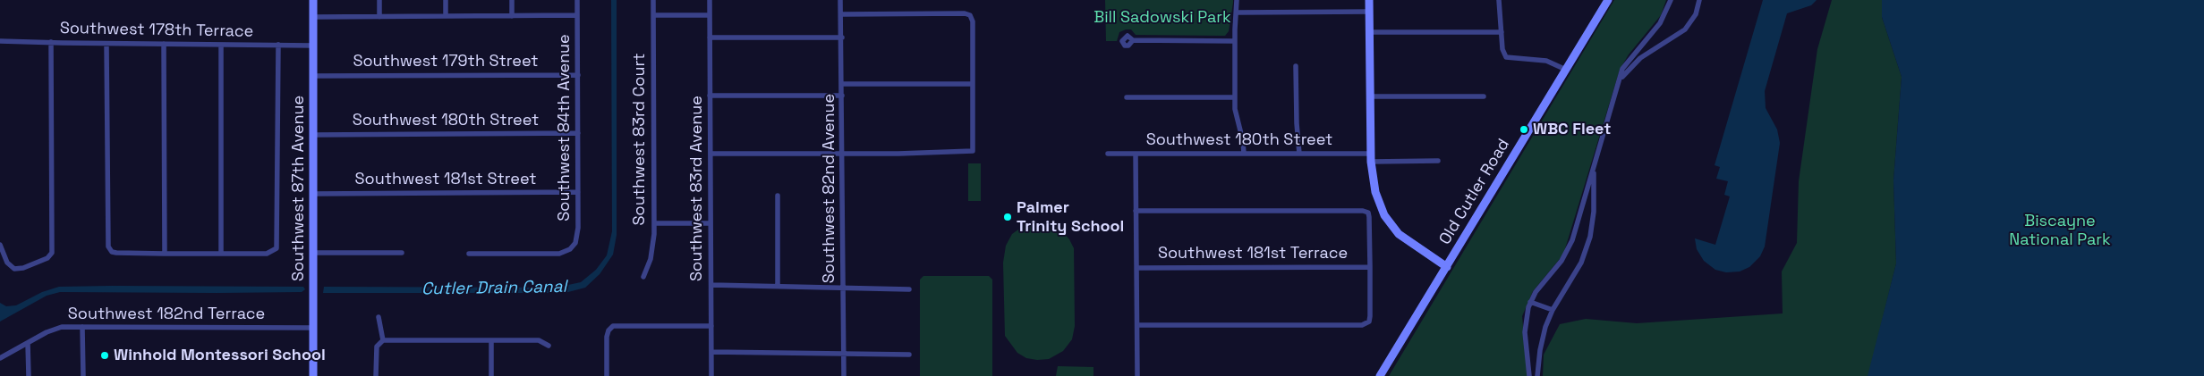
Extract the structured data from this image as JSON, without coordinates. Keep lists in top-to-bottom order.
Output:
{
  "streets": {
    "street": [
      "Southwest 178th Terrace",
      "Southwest 179th Street",
      "Southwest 180th Street",
      "Southwest 84th Avenue",
      "Southwest 83rd Court",
      "Southwest 181st Street",
      "Southwest 87th Avenue",
      "Southwest 83rd Avenue",
      "Southwest 82nd Avenue",
      "Old Cutler Road",
      "Southwest 181st Terrace",
      "Southwest 182nd Terrace"
    ]
  },
  "crossings": [
    ["Southwest 178th Terrace", "Southwest 87th Avenue"],
    ["Southwest 179th Street", "Southwest 84th Avenue"],
    ["Southwest 179th Street", "Southwest 87th Avenue"],
    ["Southwest 180th Street", "Southwest 84th Avenue"],
    ["Southwest 180th Street", "Southwest 87th Avenue"],
    ["Southwest 84th Avenue", "Southwest 181st Street"],
    ["Southwest 181st Street", "Southwest 87th Avenue"],
    ["Southwest 87th Avenue", "Southwest 182nd Terrace"]
  ],
  "water": ["Cutler Drain Canal"],
  "parks": ["Bill Sadowski Park", "Biscayne National Park"],
  "places": ["WBC Fleet", "Palmer Trinity School", "Winhold Montessori School"]
}
